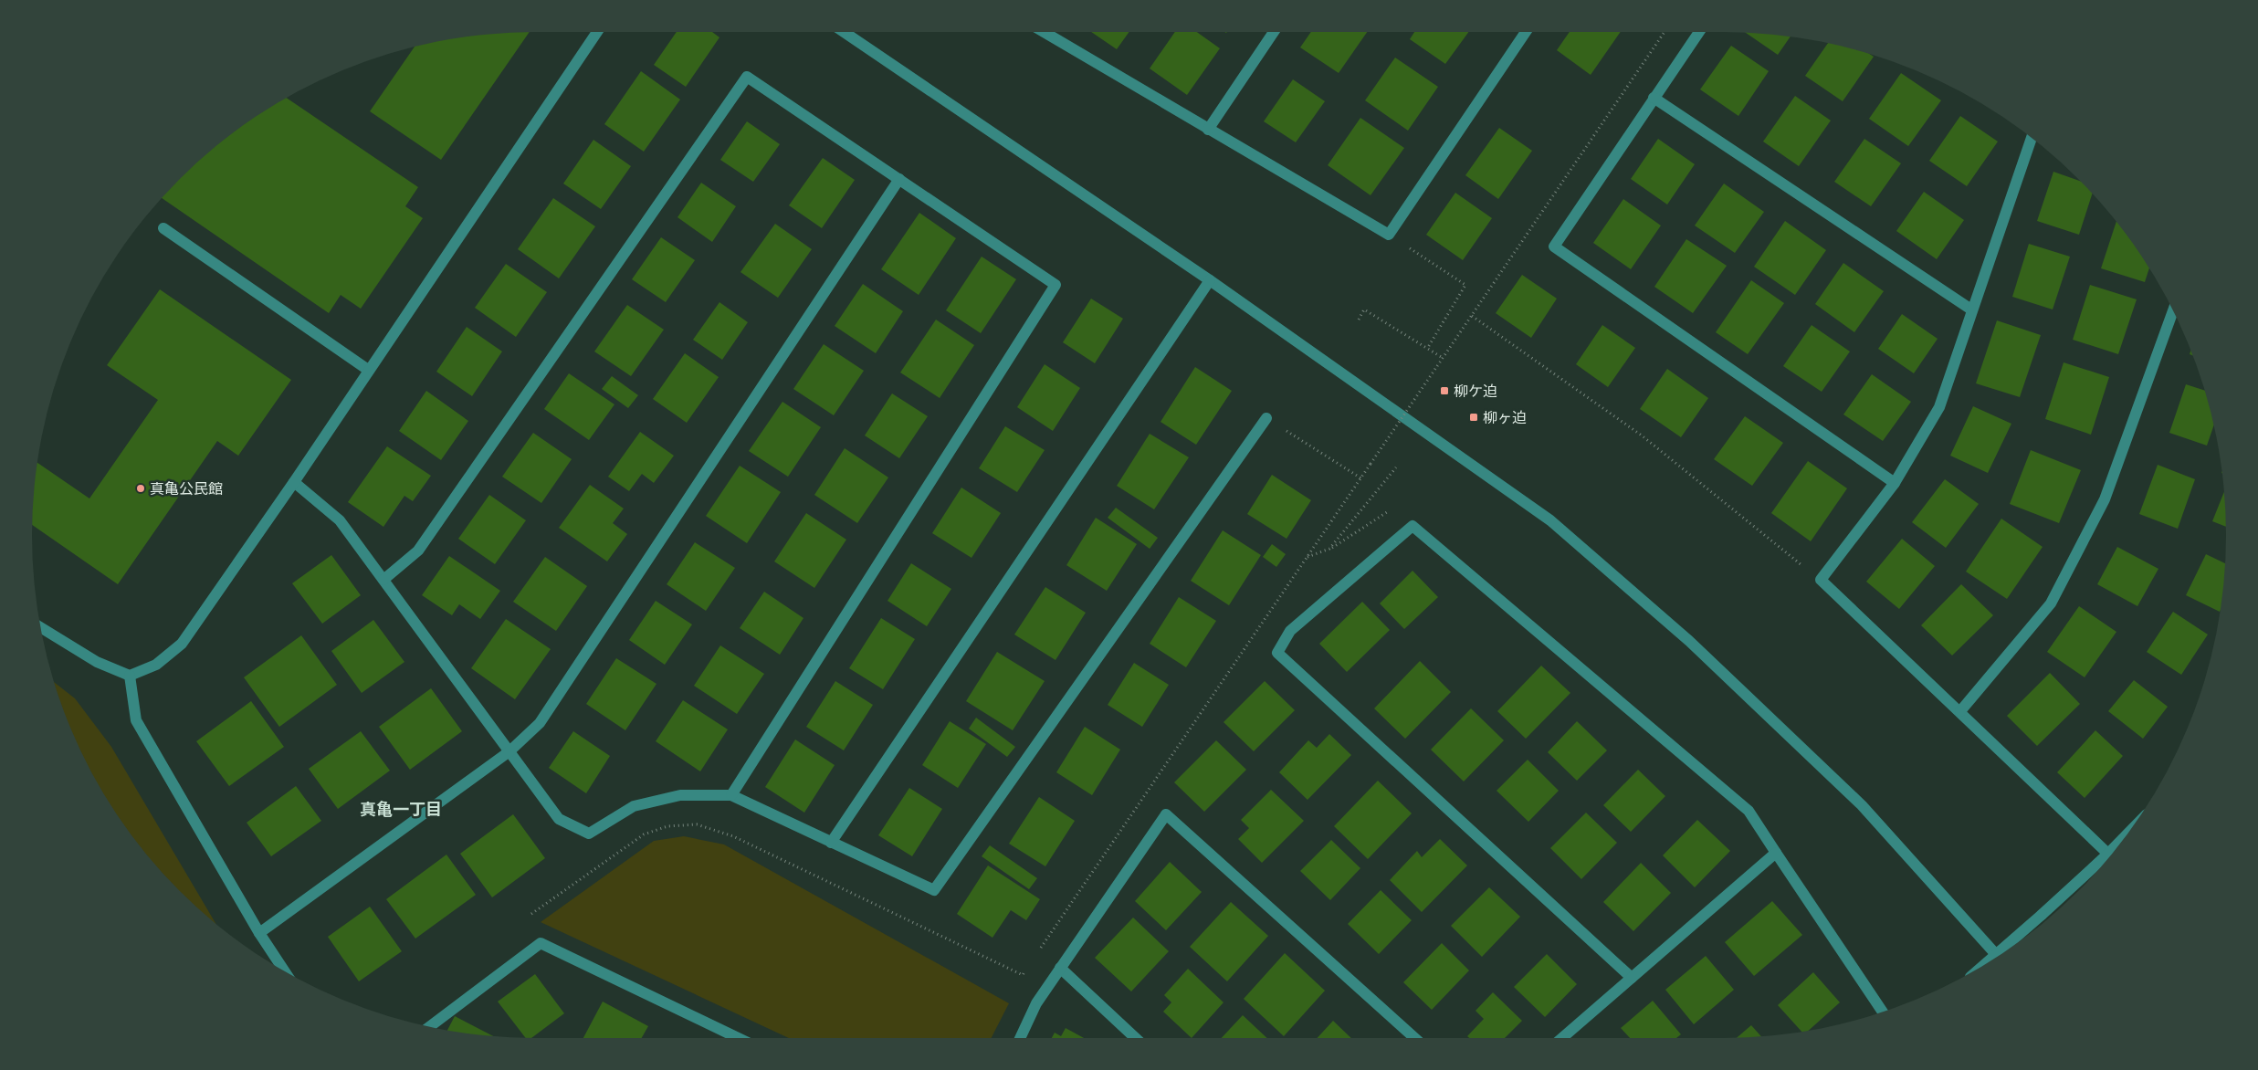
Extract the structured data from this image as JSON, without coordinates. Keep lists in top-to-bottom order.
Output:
{
  "districts": ["真亀一丁目"],
  "places": {
    "transit": ["柳ケ迫", "柳ヶ迫"],
    "other": ["真亀公民館"]
  }
}
